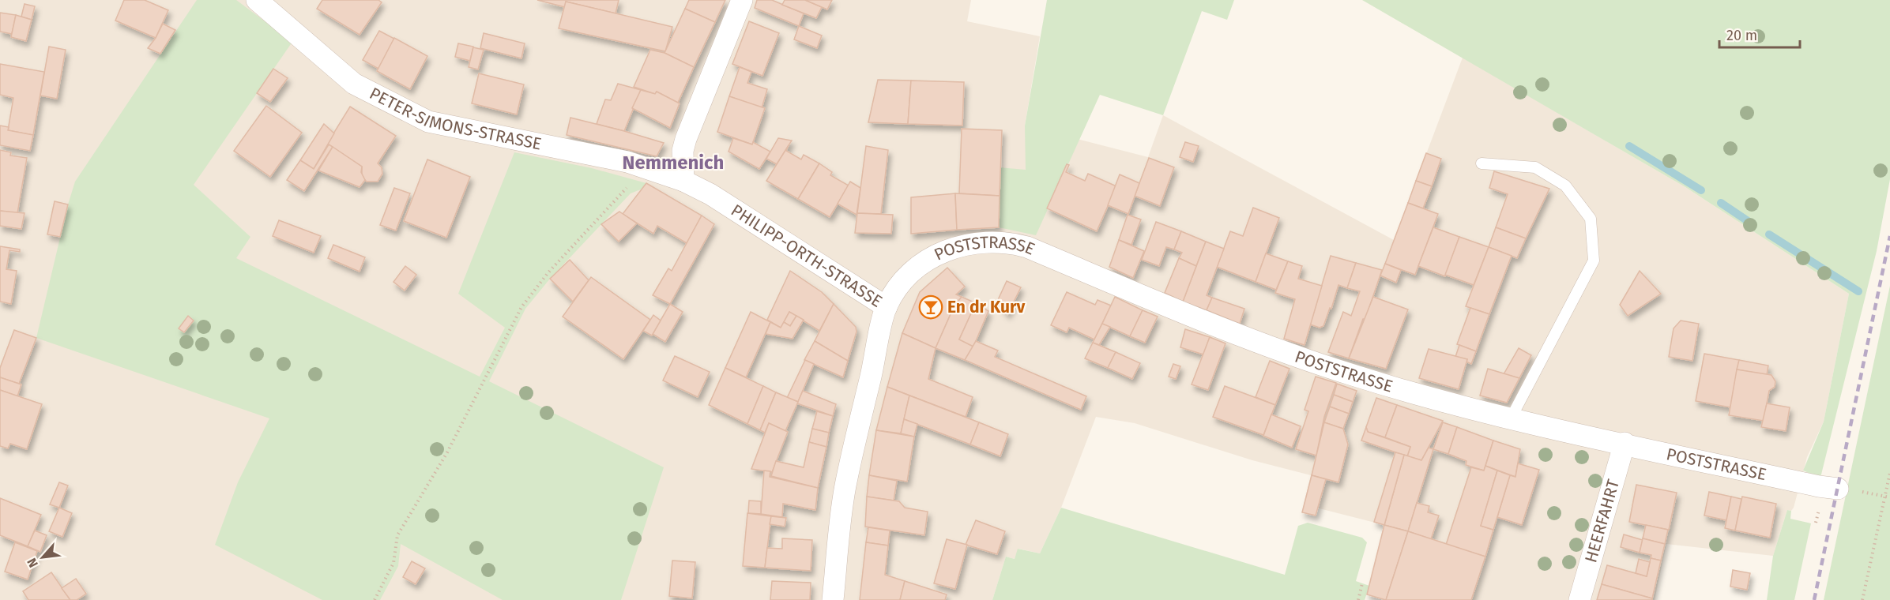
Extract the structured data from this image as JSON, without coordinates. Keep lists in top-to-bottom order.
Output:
{
  "streets": {
    "street": [
      "PETER-SIMONS-STRASSE",
      "PHILIPP-ORTH-STRASSE",
      "POSTSTRASSE",
      "HEERFAHRT"
    ]
  },
  "crossings": [
    ["PETER-SIMONS-STRASSE", "PHILIPP-ORTH-STRASSE"],
    ["PHILIPP-ORTH-STRASSE", "POSTSTRASSE"],
    ["POSTSTRASSE", "HEERFAHRT"]
  ],
  "districts": ["Nemmenich"],
  "places": {
    "bar": ["En dr Kurv"]
  },
  "scale_bar": "20 m",
  "north": "bottom left"
}
